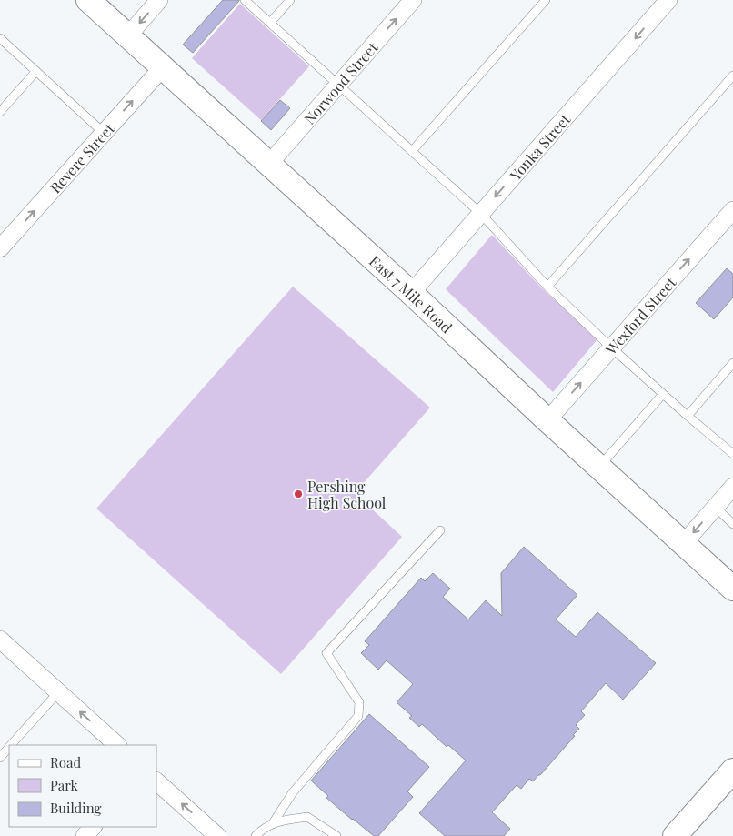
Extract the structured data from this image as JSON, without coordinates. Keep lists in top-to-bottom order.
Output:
{
  "streets": {
    "street": [
      "Norwood Street",
      "Yonka Street",
      "Revere Street",
      "East 7 Mile Road",
      "Wexford Street"
    ]
  },
  "crossings": [
    ["Norwood Street", "East 7 Mile Road"],
    ["Yonka Street", "East 7 Mile Road"],
    ["Revere Street", "East 7 Mile Road"],
    ["East 7 Mile Road", "Wexford Street"]
  ],
  "one_way": [
    "Norwood Street",
    "Yonka Street",
    "Revere Street",
    "Wexford Street"
  ],
  "places": ["Pershing High School"],
  "legend": ["Road", "Park", "Building"]
}
